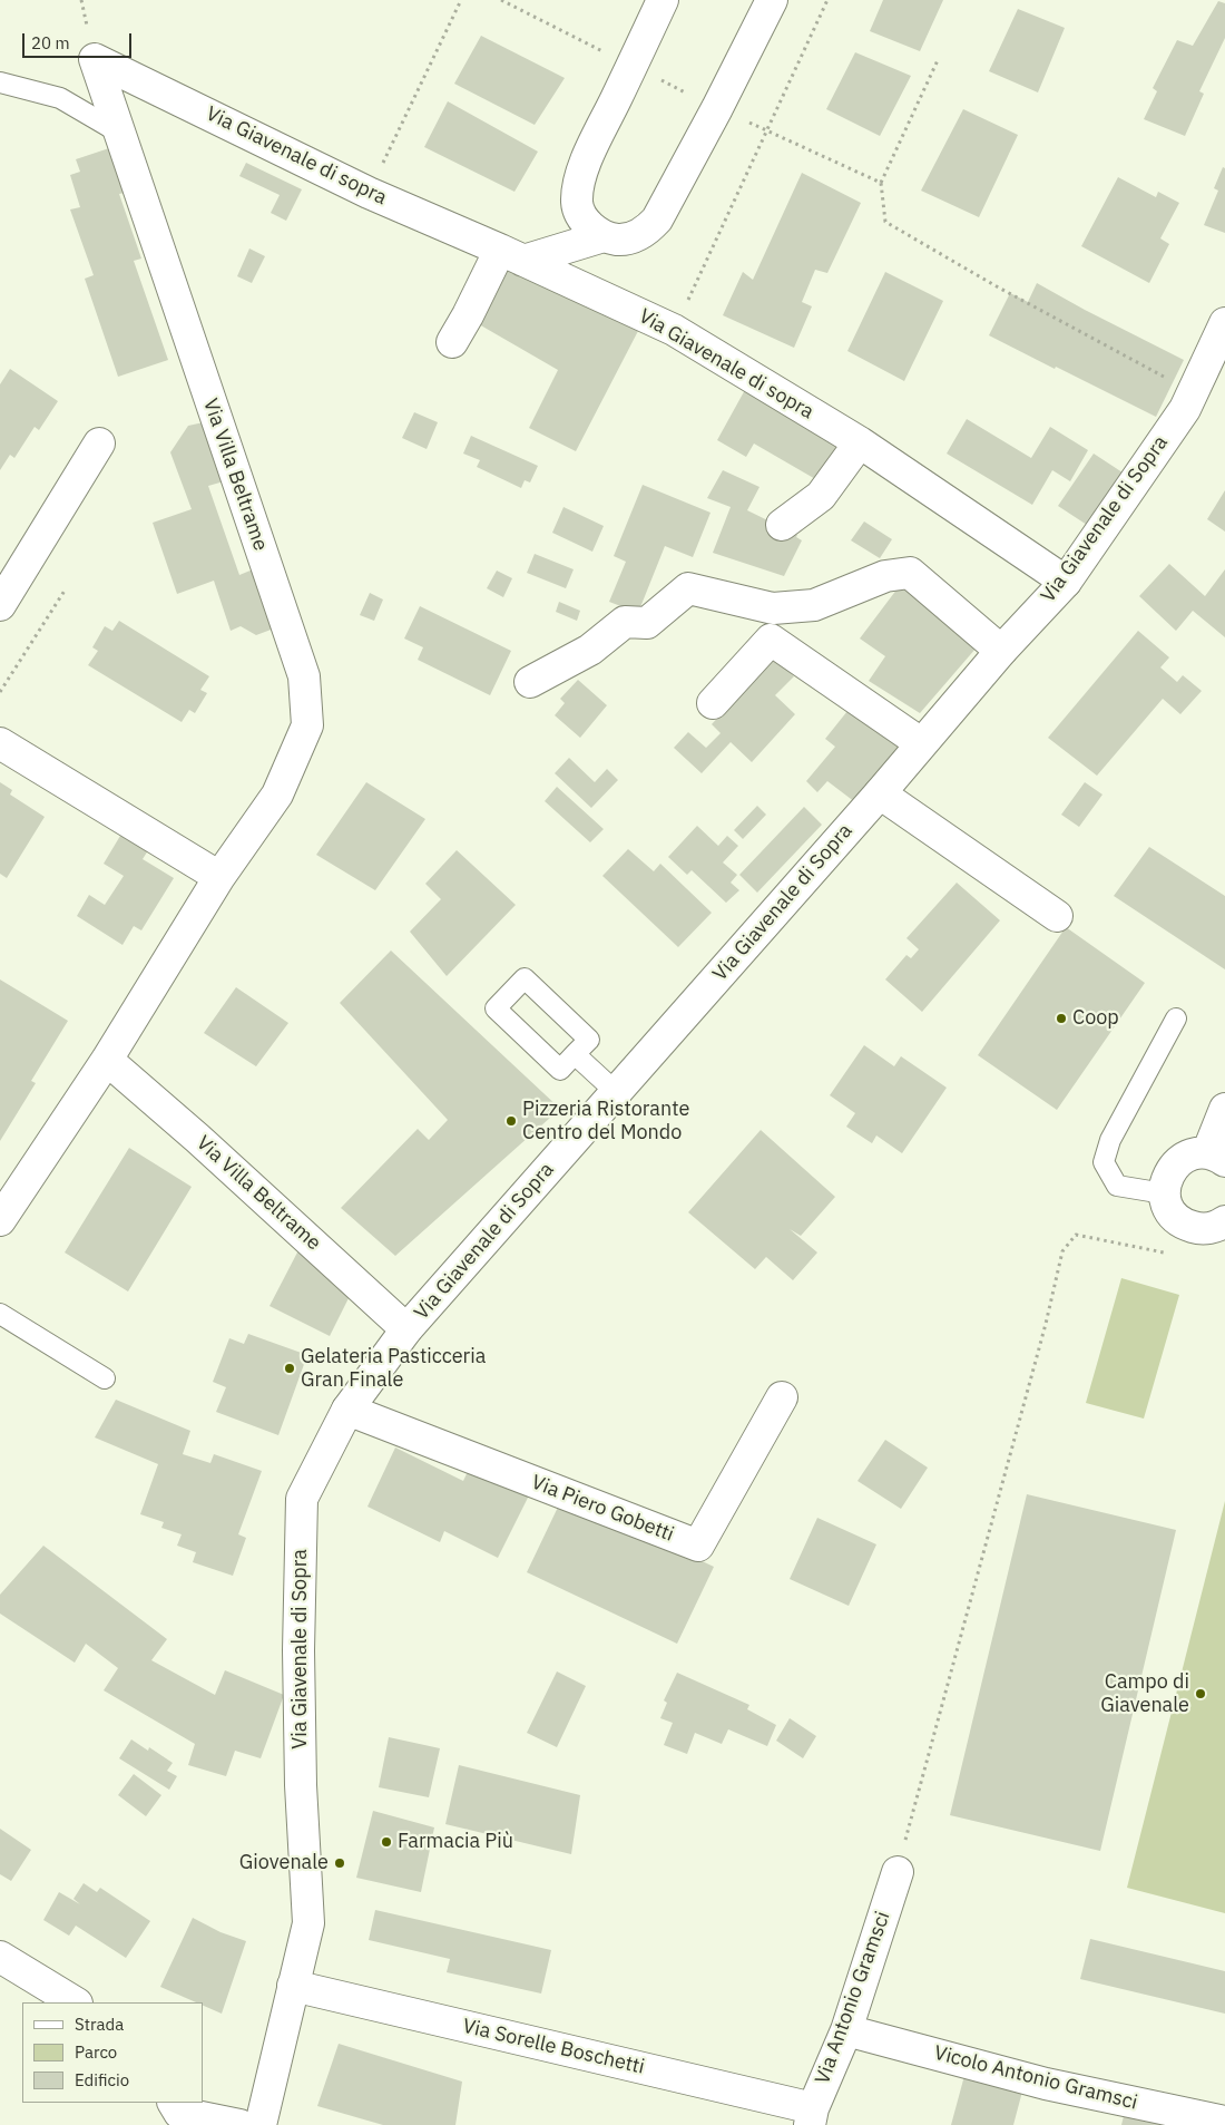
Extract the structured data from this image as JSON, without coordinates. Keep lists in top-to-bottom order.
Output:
{
  "streets": {
    "street": [
      "Via Giavenale di sopra",
      "Via Villa Beltrame",
      "Via Giavenale di Sopra",
      "Via Piero Gobetti",
      "Via Antonio Gramsci",
      "Via Sorelle Boschetti",
      "Vicolo Antonio Gramsci"
    ]
  },
  "crossings": [
    ["Via Giavenale di sopra", "Via Villa Beltrame"],
    ["Via Giavenale di sopra", "Via Giavenale di Sopra"],
    ["Via Villa Beltrame", "Via Giavenale di Sopra"],
    ["Via Giavenale di Sopra", "Via Piero Gobetti"],
    ["Via Giavenale di Sopra", "Via Sorelle Boschetti"],
    ["Via Antonio Gramsci", "Via Sorelle Boschetti"],
    ["Via Antonio Gramsci", "Vicolo Antonio Gramsci"]
  ],
  "places": [
    "Coop",
    "Pizzeria Ristorante Centro del Mondo",
    "Gelateria Pasticceria Gran Finale",
    "Campo di Giavenale",
    "Farmacia Più",
    "Giovenale"
  ],
  "legend": ["Strada", "Parco", "Edificio"],
  "scale_bar": "20 m"
}
